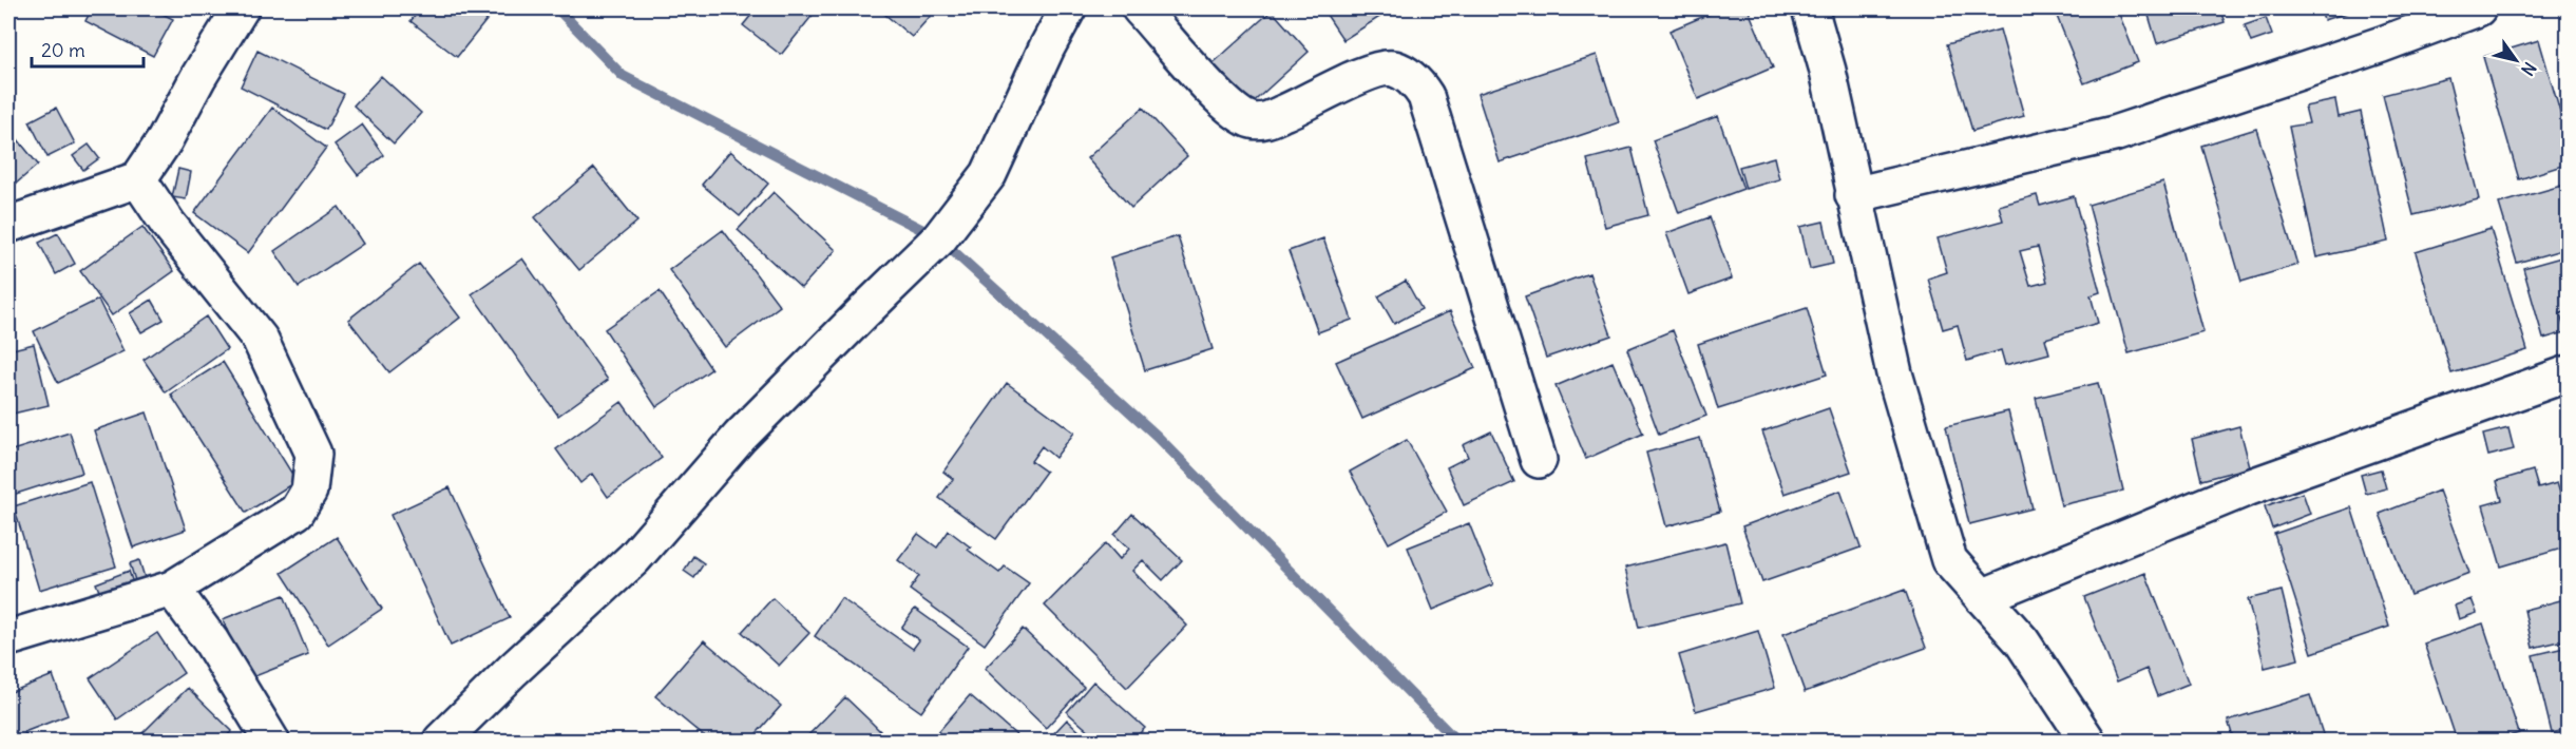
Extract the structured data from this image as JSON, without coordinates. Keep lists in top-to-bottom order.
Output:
{
  "scale_bar": "20 m",
  "north": "bottom right"
}
